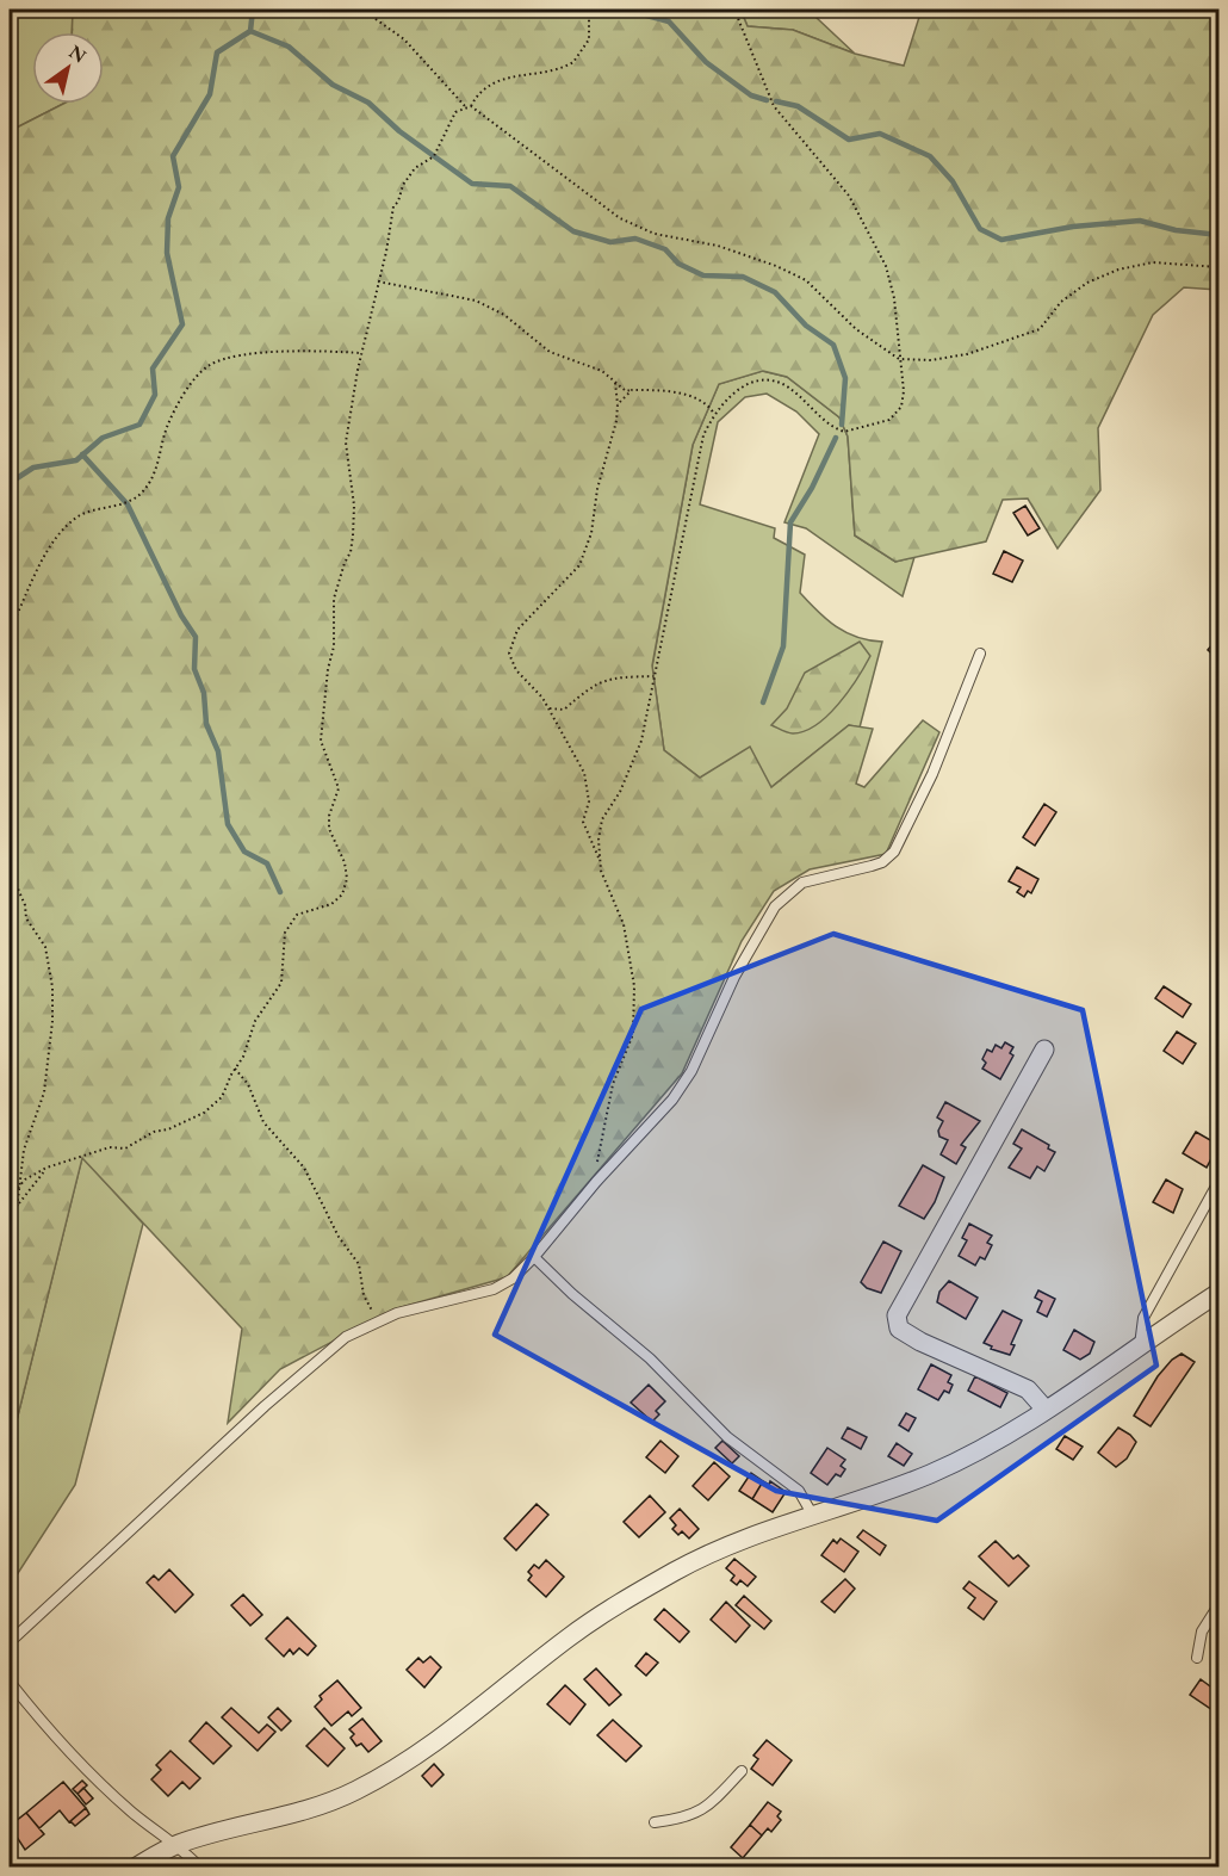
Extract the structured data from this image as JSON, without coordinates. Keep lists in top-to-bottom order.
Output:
{
  "north": "top right"
}
